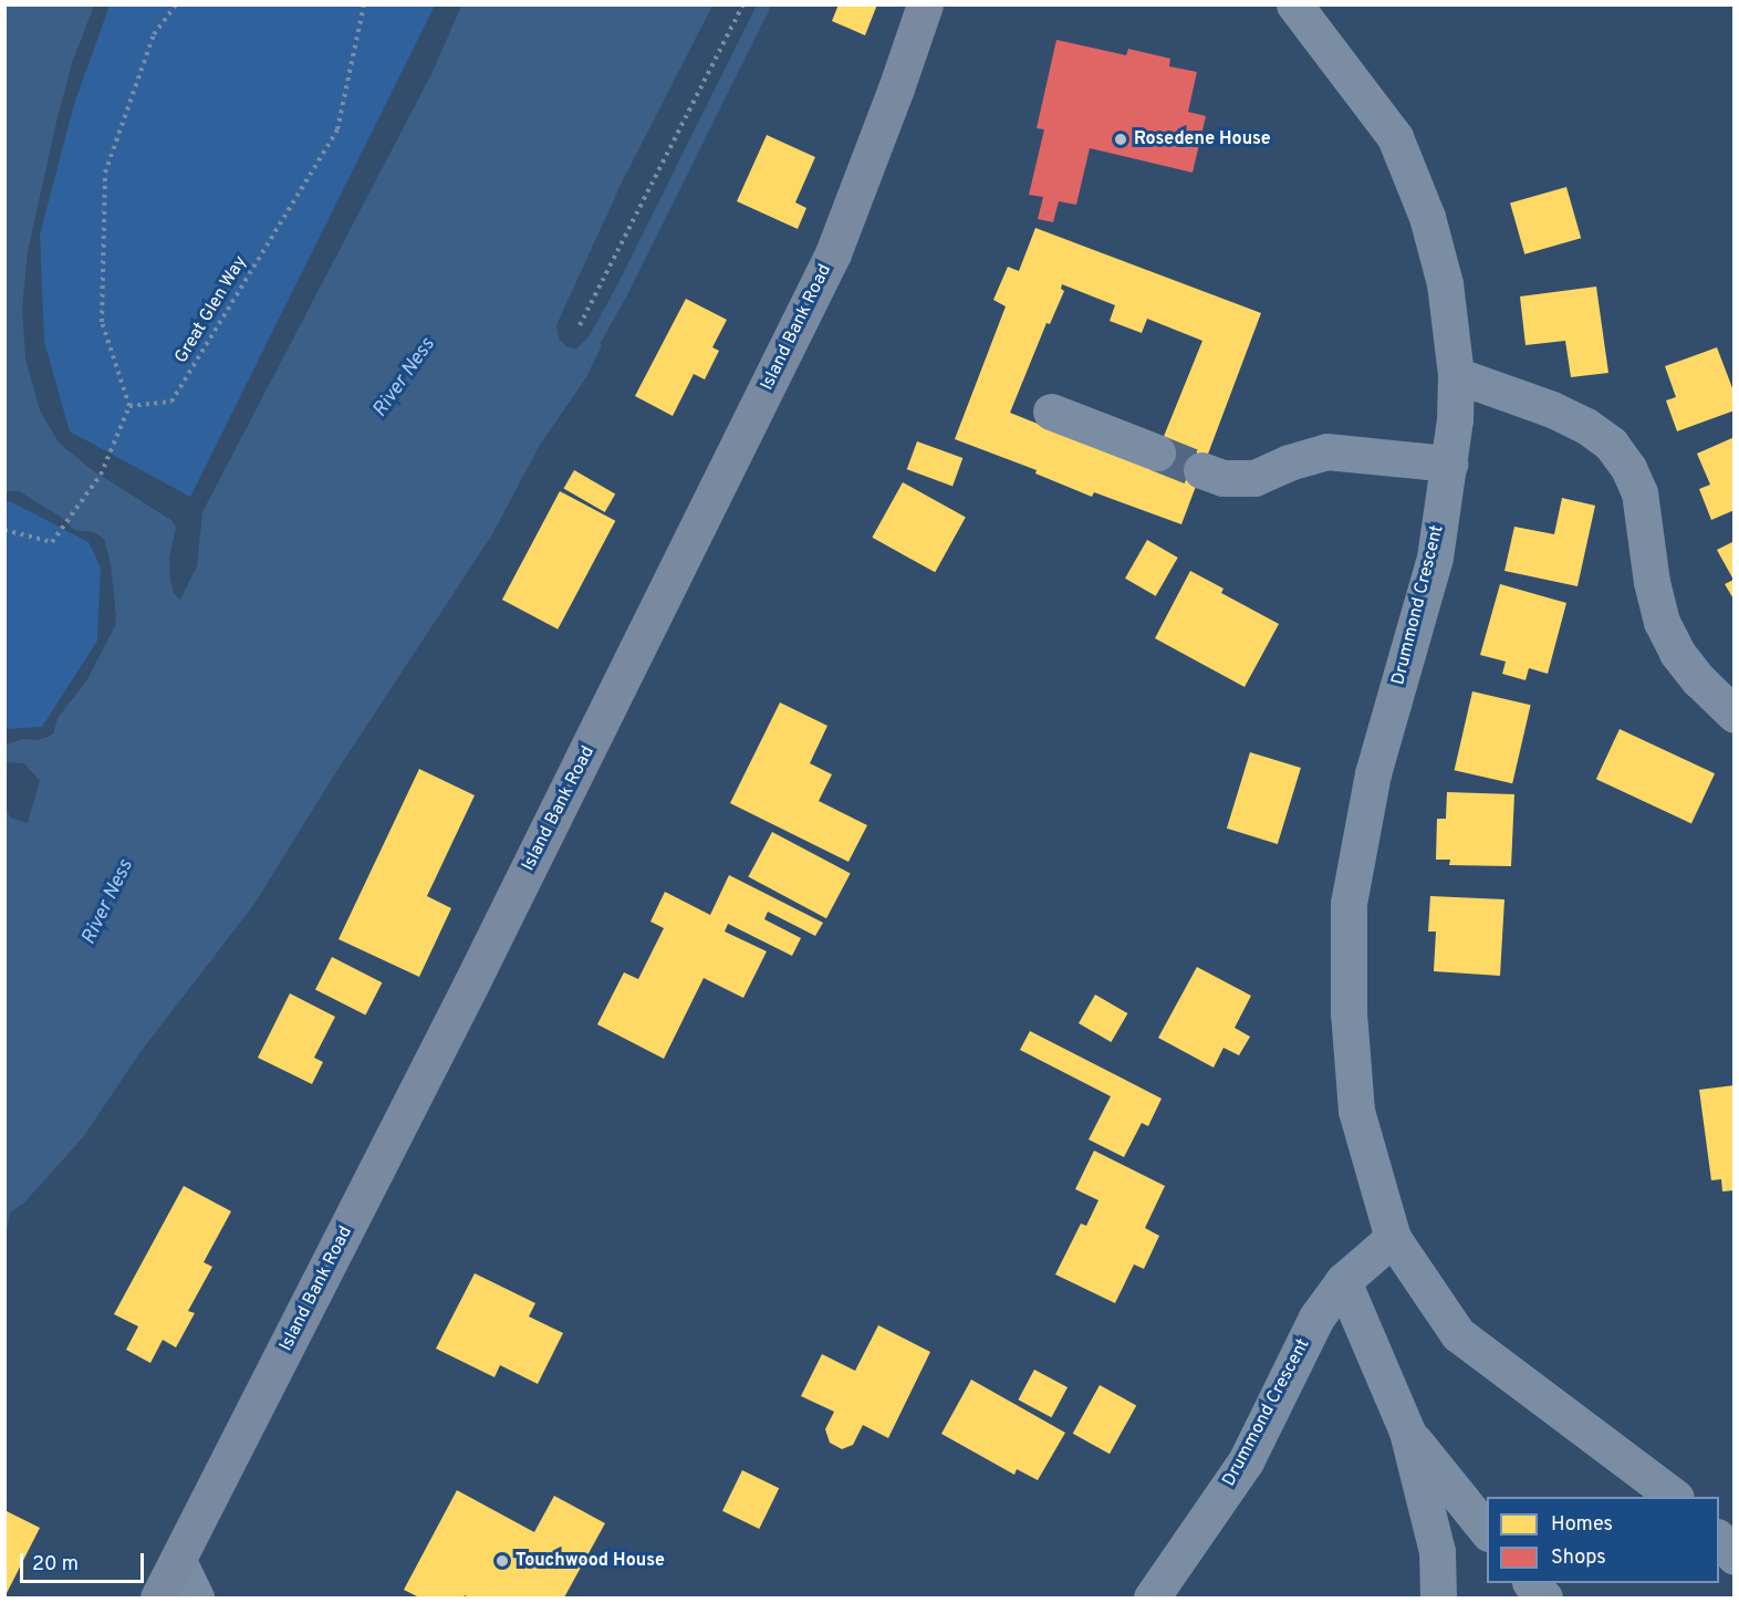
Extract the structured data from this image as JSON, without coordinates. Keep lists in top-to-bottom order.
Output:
{
  "streets": {
    "main road": ["Island Bank Road"],
    "street": ["Drummond Crescent"],
    "path": ["Great Glen Way"]
  },
  "water": ["River Ness"],
  "places": ["Rosedene House", "Touchwood House"],
  "legend": ["Homes", "Shops"],
  "scale_bar": "20 m"
}
